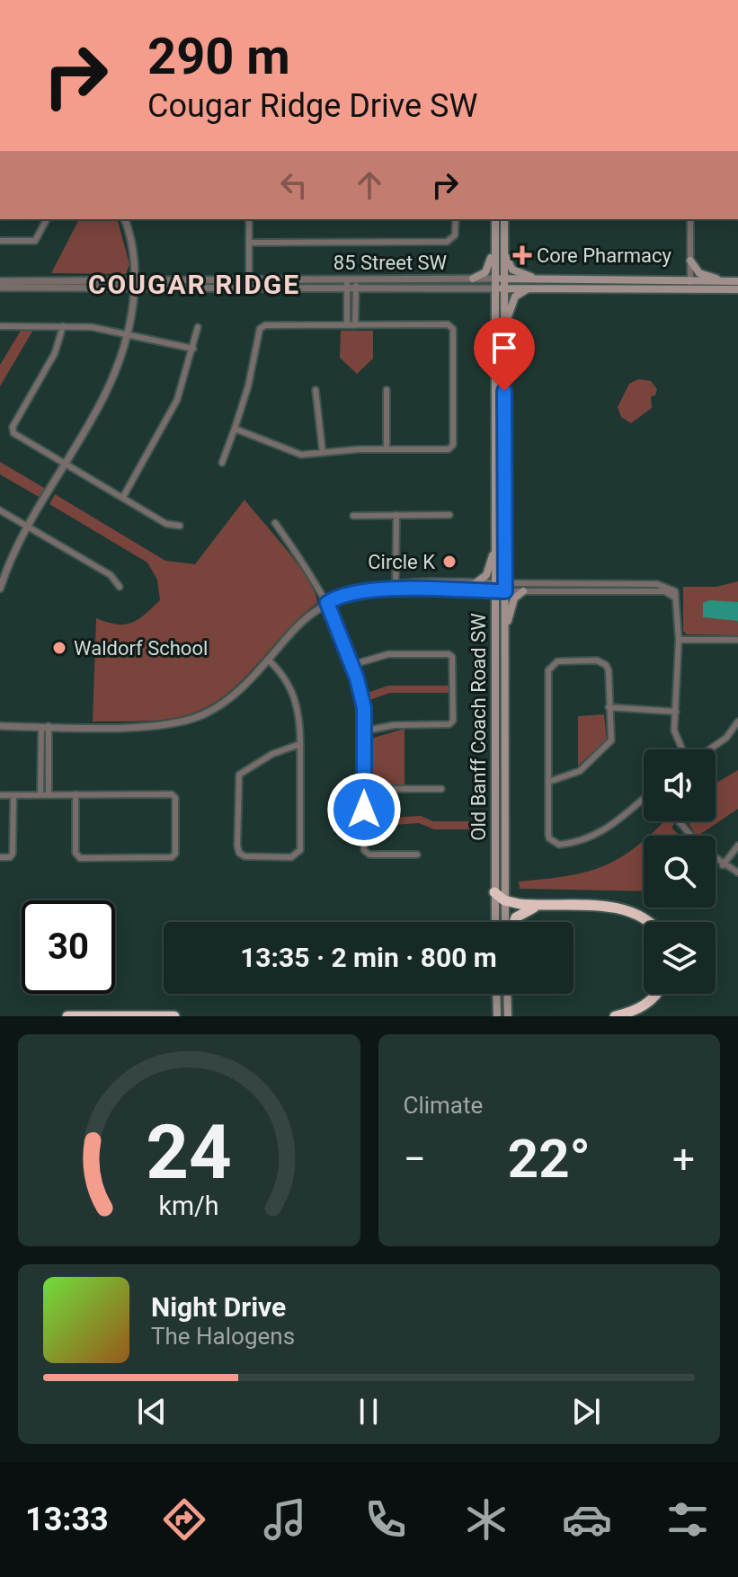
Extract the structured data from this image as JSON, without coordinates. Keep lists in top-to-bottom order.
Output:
{
  "streets": {
    "main road": ["85 Street SW", "Old Banff Coach Road SW"]
  },
  "crossings": [
    ["85 Street SW", "Old Banff Coach Road SW"]
  ],
  "districts": ["COUGAR RIDGE"],
  "places": {
    "health": ["Core Pharmacy"],
    "other": ["Circle K", "Waldorf School"]
  },
  "page": {
    "turn": ["290 m", "Cougar Ridge Drive SW"],
    "limit": "30",
    "trip": "13:35 · 2 min · 800 m",
    "tile": "Climate",
    "heat": ["−", "22°", "+"],
    "song": ["Night Drive", "The Halogens"],
    "tabs": "13:33",
    "gauge": ["24", "km/h"]
  }
}
